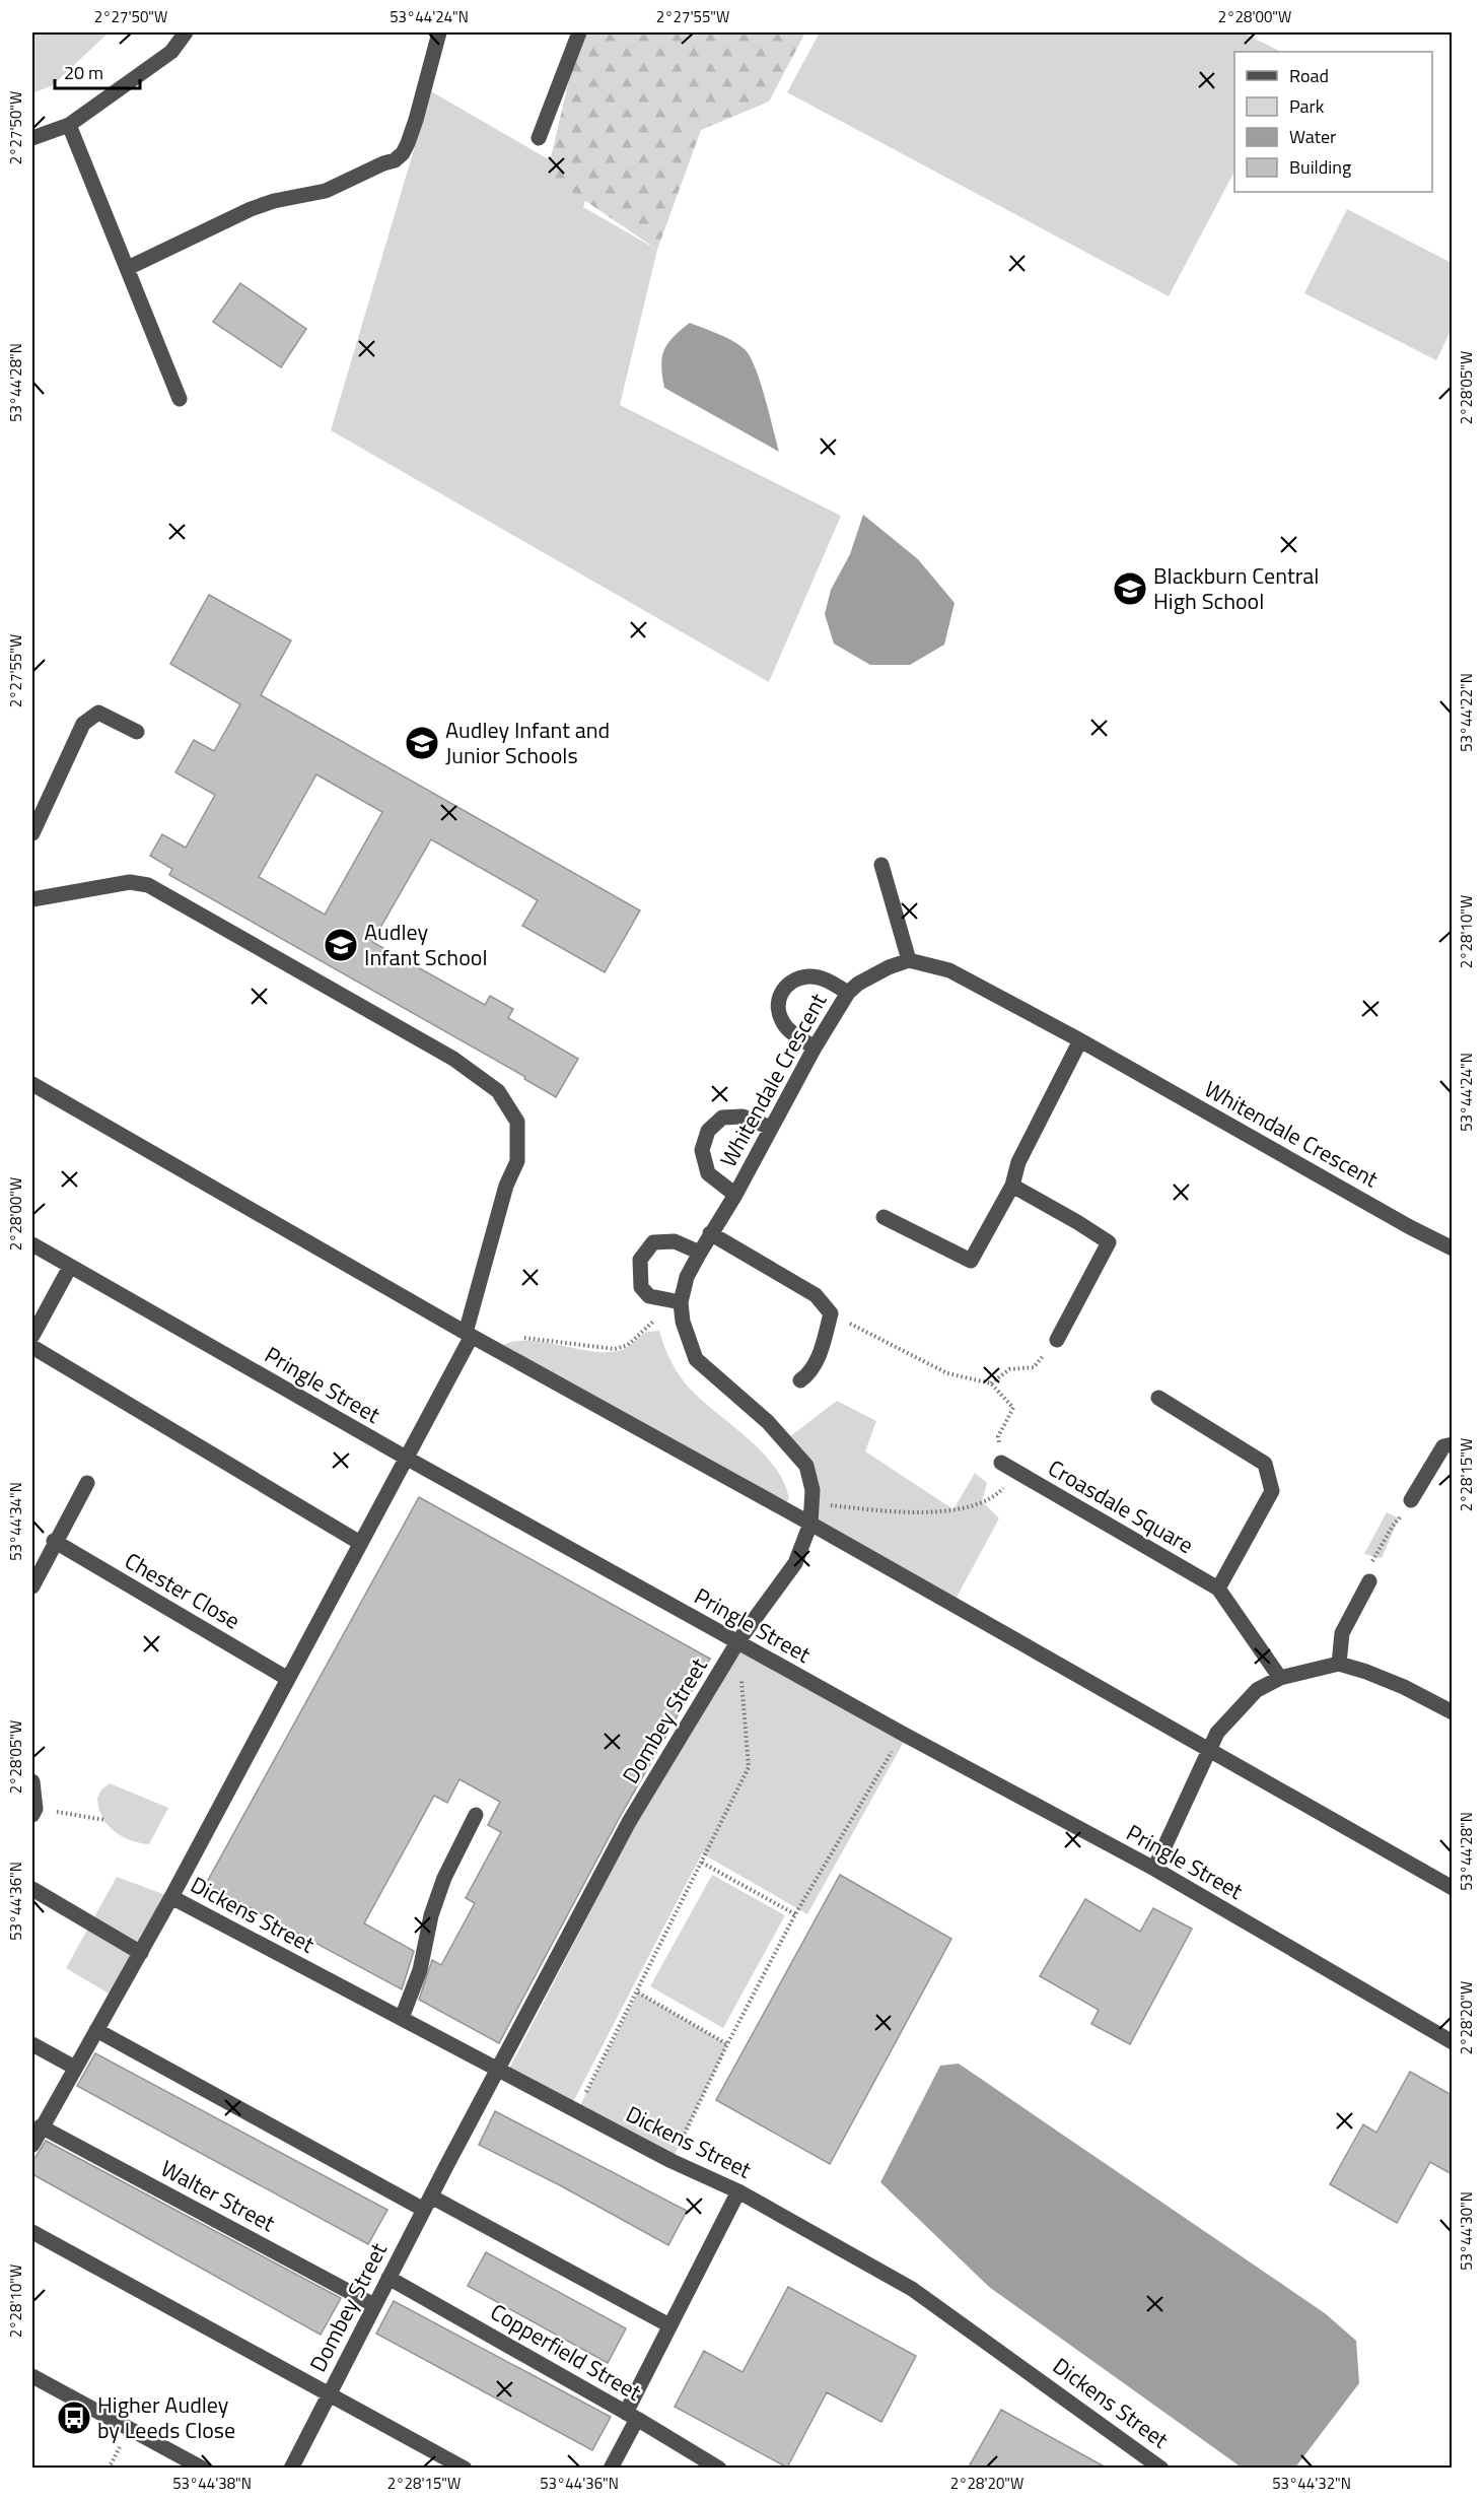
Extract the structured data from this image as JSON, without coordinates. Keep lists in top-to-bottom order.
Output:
{
  "streets": {
    "street": [
      "Whitendale Crescent",
      "Pringle Street",
      "Croasdale Square",
      "Chester Close",
      "Dombey Street",
      "Dickens Street",
      "Walter Street",
      "Copperfield Street"
    ]
  },
  "crossings": [
    ["Whitendale Crescent", "Pringle Street"],
    ["Whitendale Crescent", "Dombey Street"],
    ["Pringle Street", "Dombey Street"],
    ["Dombey Street", "Dickens Street"],
    ["Dombey Street", "Walter Street"],
    ["Dombey Street", "Copperfield Street"]
  ],
  "places": {
    "school or university": ["Blackburn Central High School", "Audley Infant and Junior Schools", "Audley Infant School"],
    "bus stop": ["Higher Audley by Leeds Close"]
  },
  "legend": [
    "Road",
    "Park",
    "Water",
    "Building"
  ],
  "scale_bar": "20 m",
  "coordinates": [
    "2°27'50\"W",
    "53°44'24\"N",
    "2°27'55\"W",
    "2°28'00\"W",
    "53°44'28\"N",
    "2°28'05\"W",
    "53°44'22\"N",
    "2°28'10\"W",
    "2°28'15\"W",
    "53°44'34\"N",
    "53°44'36\"N",
    "2°28'20\"W",
    "53°44'30\"N",
    "53°44'38\"N",
    "53°44'32\"N"
  ]
}
